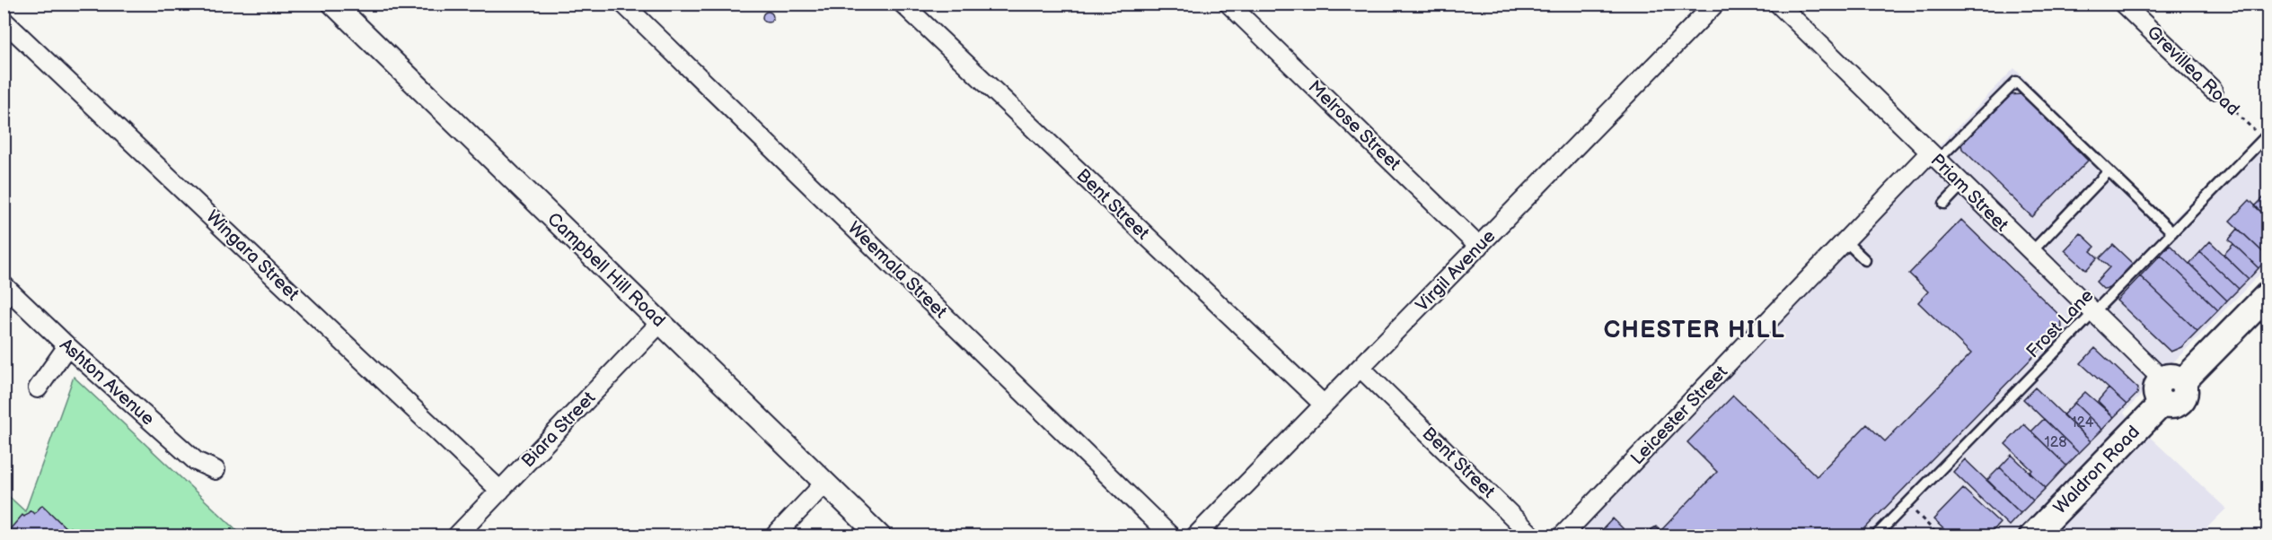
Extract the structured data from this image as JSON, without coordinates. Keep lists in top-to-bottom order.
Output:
{
  "streets": {
    "main road": ["Waldron Road"],
    "street": [
      "Grevillea Road",
      "Melrose Street",
      "Priam Street",
      "Bent Street",
      "Wingara Street",
      "Campbell Hill Road",
      "Weemala Street",
      "Virgil Avenue",
      "Ashton Avenue",
      "Leicester Street",
      "Biara Street"
    ],
    "lane": ["Frost Lane"]
  },
  "crossings": [
    ["Grevillea Road", "Frost Lane"],
    ["Melrose Street", "Virgil Avenue"],
    ["Priam Street", "Frost Lane"],
    ["Priam Street", "Leicester Street"],
    ["Priam Street", "Waldron Road"],
    ["Bent Street", "Virgil Avenue"],
    ["Wingara Street", "Biara Street"],
    ["Campbell Hill Road", "Biara Street"]
  ],
  "districts": ["CHESTER HILL"],
  "house_numbers": ["124", "128"]
}
